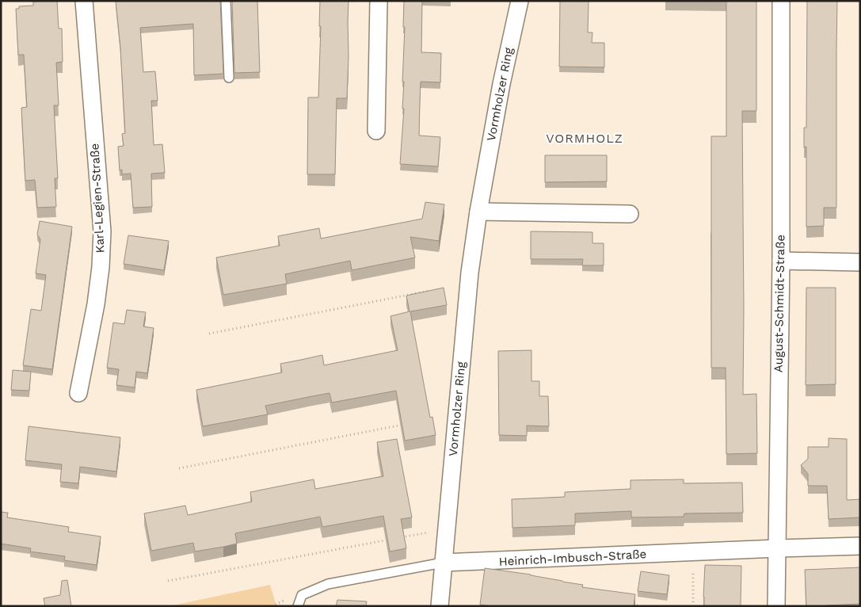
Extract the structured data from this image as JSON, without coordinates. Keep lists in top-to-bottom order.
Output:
{
  "streets": {
    "street": [
      "Vormholzer Ring",
      "Karl-Legien-Straße",
      "August-Schmidt-Straße",
      "Heinrich-Imbusch-Straße"
    ]
  },
  "crossings": [
    ["Vormholzer Ring", "Heinrich-Imbusch-Straße"],
    ["August-Schmidt-Straße", "Heinrich-Imbusch-Straße"]
  ],
  "districts": ["VORMHOLZ"]
}
